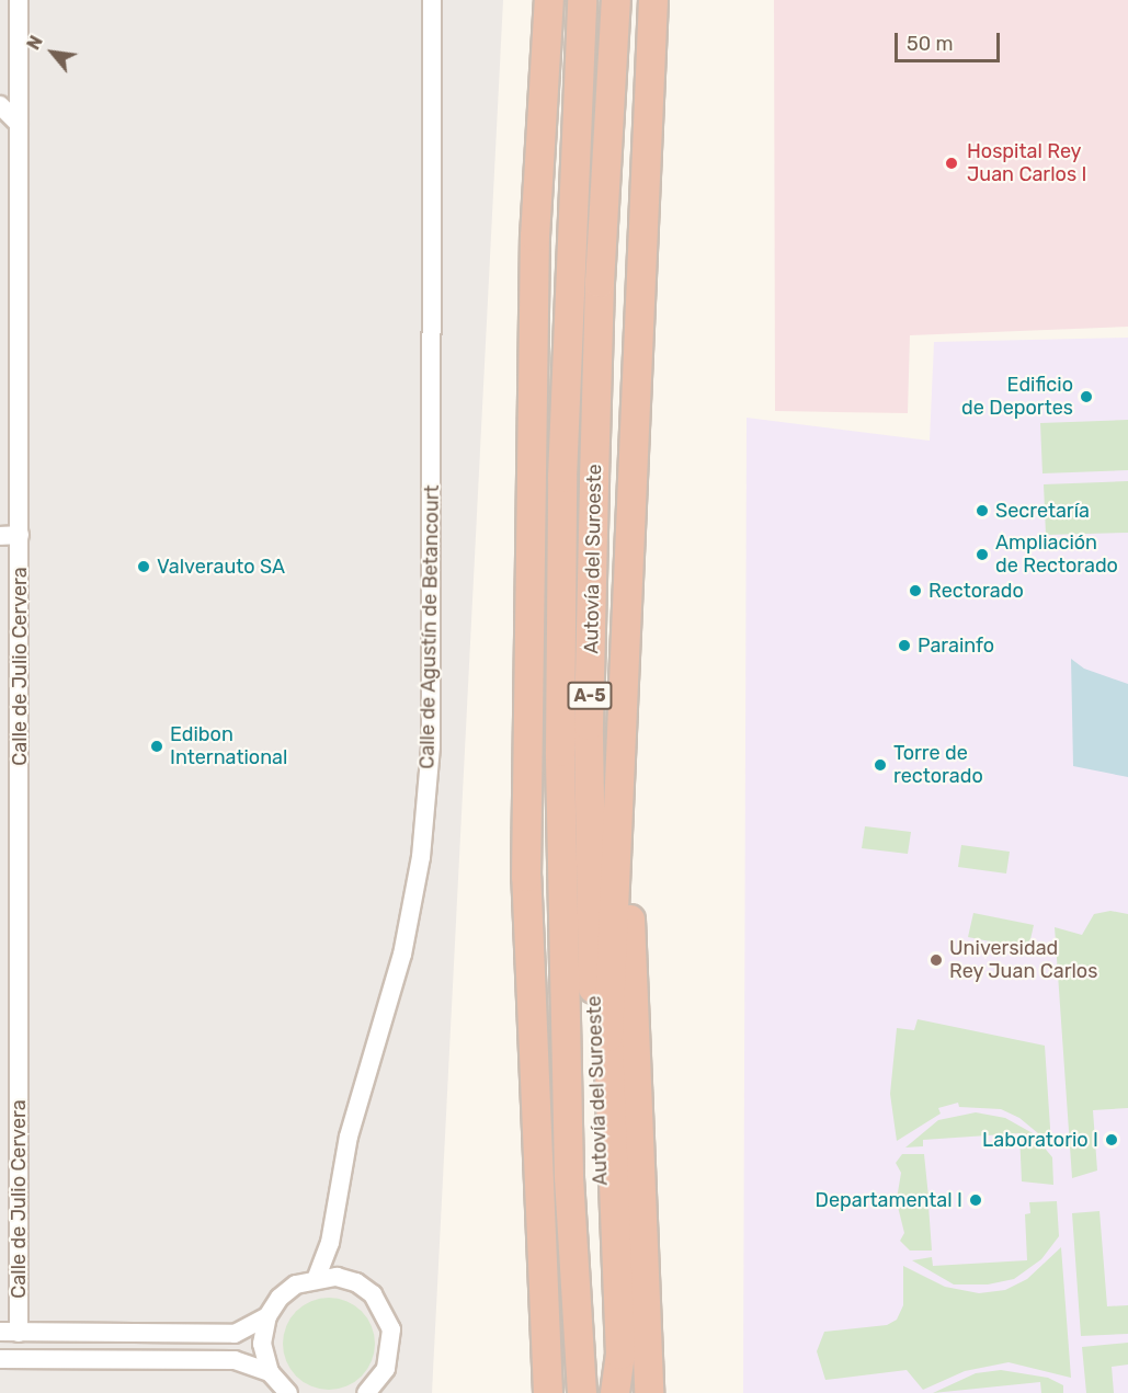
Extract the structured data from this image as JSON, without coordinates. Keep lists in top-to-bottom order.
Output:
{
  "streets": {
    "highway": ["Autovía del Suroeste", "A-5"],
    "street": ["Calle de Agustín de Betancourt", "Calle de Julio Cervera"]
  },
  "places": [
    "Hospital Rey Juan Carlos I",
    "Edificio de Deportes",
    "Secretaría",
    "Ampliación de Rectorado",
    "Valverauto SA",
    "Rectorado",
    "Parainfo",
    "Edibon International",
    "Torre de rectorado",
    "Universidad Rey Juan Carlos",
    "Laboratorio I",
    "Departamental I"
  ],
  "scale_bar": "50 m",
  "north": "top left"
}
